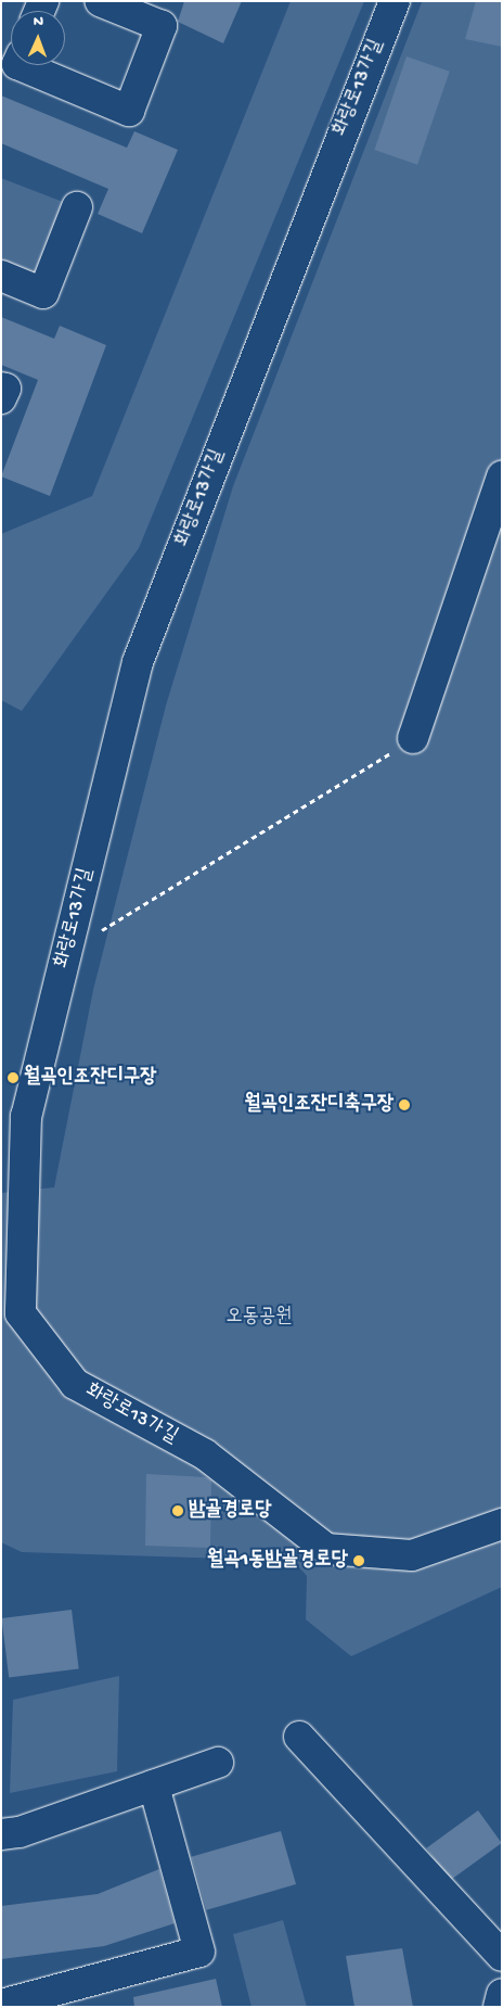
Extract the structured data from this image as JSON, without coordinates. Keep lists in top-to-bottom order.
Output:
{
  "streets": {
    "street": ["화랑로13가길"]
  },
  "parks": ["오동공원"],
  "places": [
    "월곡인조잔디구장",
    "월곡인조잔디축구장",
    "밤골경로당",
    "월곡1동밤골경로당"
  ],
  "north": "top"
}
